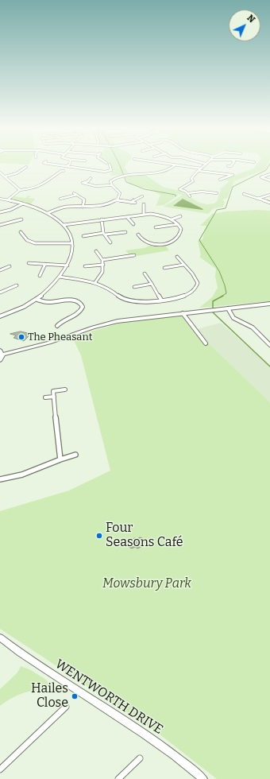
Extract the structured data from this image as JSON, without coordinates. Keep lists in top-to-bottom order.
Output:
{
  "streets": {
    "street": ["WENTWORTH DRIVE"]
  },
  "parks": ["Mowsbury Park"],
  "places": ["The Pheasant", "Four Seasons Café", "Hailes Close"],
  "north": "top right"
}
